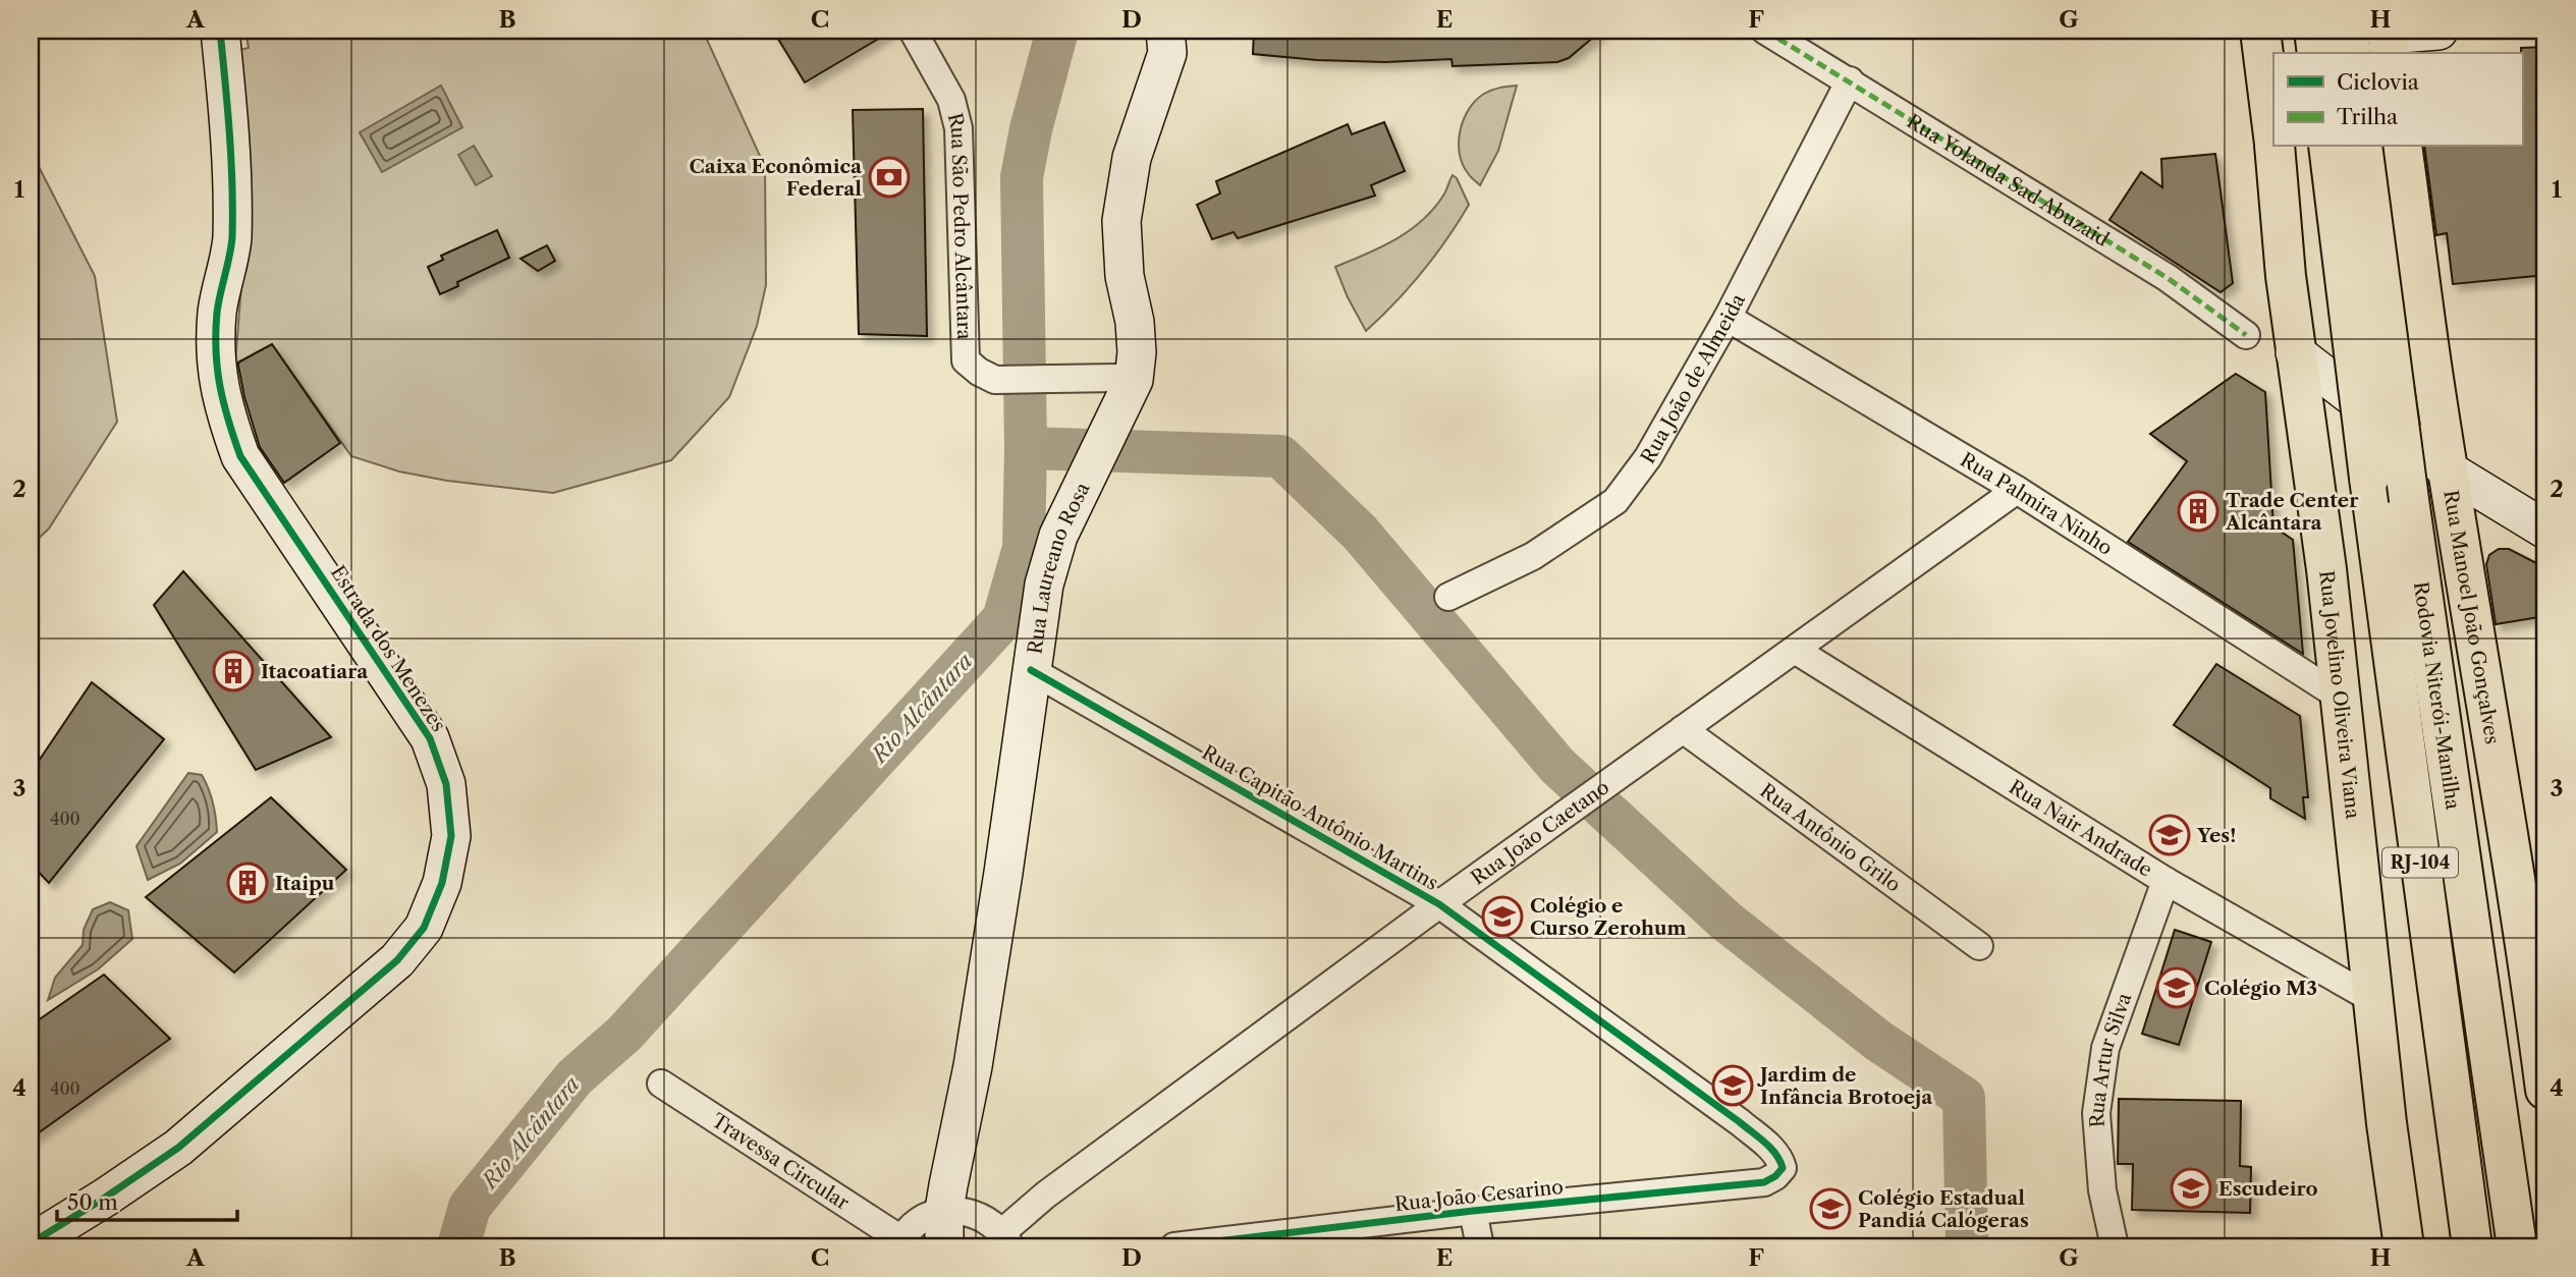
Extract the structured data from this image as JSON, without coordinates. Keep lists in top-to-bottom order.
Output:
{
  "streets": {
    "main road": [
      "Rua Laureano Rosa",
      "Rua Manoel João Gonçalves",
      "Estrada dos Menezes",
      "Rua Jovelino Oliveira Viana",
      "Rodovia Niterói-Manilha",
      "RJ-104"
    ],
    "street": [
      "Rua Yolanda Sad Abuzaid",
      "Rua São Pedro Alcântara",
      "Rua João de Almeida",
      "Rua Palmira Ninho",
      "Rua Capitão Antônio Martins",
      "Rua Nair Andrade",
      "Rua João Caetano",
      "Rua Antônio Grilo",
      "Rua Artur Silva",
      "Travessa Circular",
      "Rua João Cesarino"
    ]
  },
  "crossings": [
    ["Rua Yolanda Sad Abuzaid", "Rua João de Almeida"],
    ["Rua São Pedro Alcântara", "Rua Laureano Rosa"],
    ["Rua João de Almeida", "Rua Palmira Ninho"],
    ["Rua Palmira Ninho", "Rua Jovelino Oliveira Viana"],
    ["Rua Palmira Ninho", "Rua João Caetano"],
    ["Rua Laureano Rosa", "Rua Capitão Antônio Martins"],
    ["Rua Jovelino Oliveira Viana", "Rua Nair Andrade"],
    ["Rua Capitão Antônio Martins", "Rua João Caetano"],
    ["Rua Capitão Antônio Martins", "Rua João Cesarino"],
    ["Rua Nair Andrade", "Rua João Caetano"],
    ["Rua Nair Andrade", "Rua Artur Silva"],
    ["Rua João Caetano", "Rua Antônio Grilo"]
  ],
  "water": ["Rio Alcântara"],
  "places": {
    "bank": ["Caixa Econômica Federal"],
    "building": ["Trade Center Alcântara", "Itacoatiara", "Itaipu"],
    "school or university": [
      "Yes!",
      "Colégio e Curso Zerohum",
      "Colégio M3",
      "Jardim de Infância Brotoeja",
      "Escudeiro",
      "Colégio Estadual Pandiá Calógeras"
    ]
  },
  "house_numbers": ["400", "400"],
  "legend": ["Ciclovia", "Trilha"],
  "scale_bar": "50 m",
  "grid": {
    "columns": [
      "A",
      "B",
      "C",
      "D",
      "E",
      "F",
      "G",
      "H"
    ],
    "rows": [
      "1",
      "2",
      "3",
      "4"
    ]
  }
}
